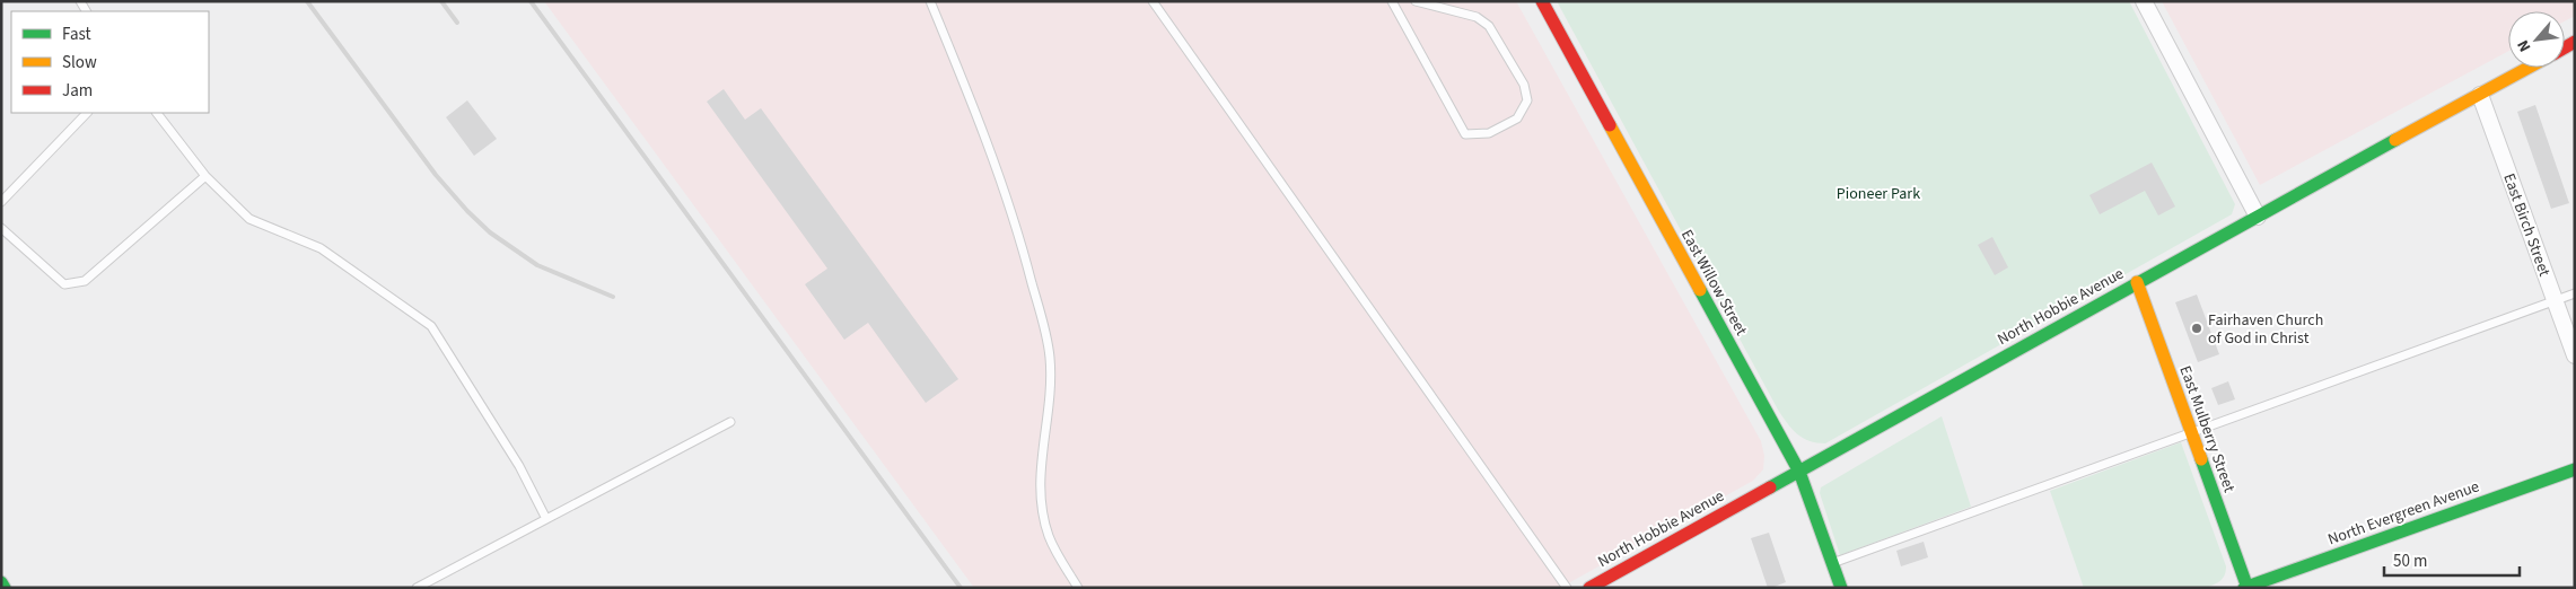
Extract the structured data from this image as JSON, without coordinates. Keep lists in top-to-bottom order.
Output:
{
  "streets": {
    "street": [
      "East Birch Street",
      "East Willow Street",
      "North Hobbie Avenue",
      "East Mulberry Street",
      "North Evergreen Avenue"
    ]
  },
  "crossings": [
    ["East Birch Street", "North Hobbie Avenue"],
    ["East Willow Street", "North Hobbie Avenue"],
    ["North Hobbie Avenue", "East Mulberry Street"],
    ["East Mulberry Street", "North Evergreen Avenue"]
  ],
  "parks": ["Pioneer Park"],
  "places": ["Fairhaven Church of God in Christ"],
  "legend": ["Fast", "Slow", "Jam"],
  "scale_bar": "50 m",
  "north": "bottom left"
}
